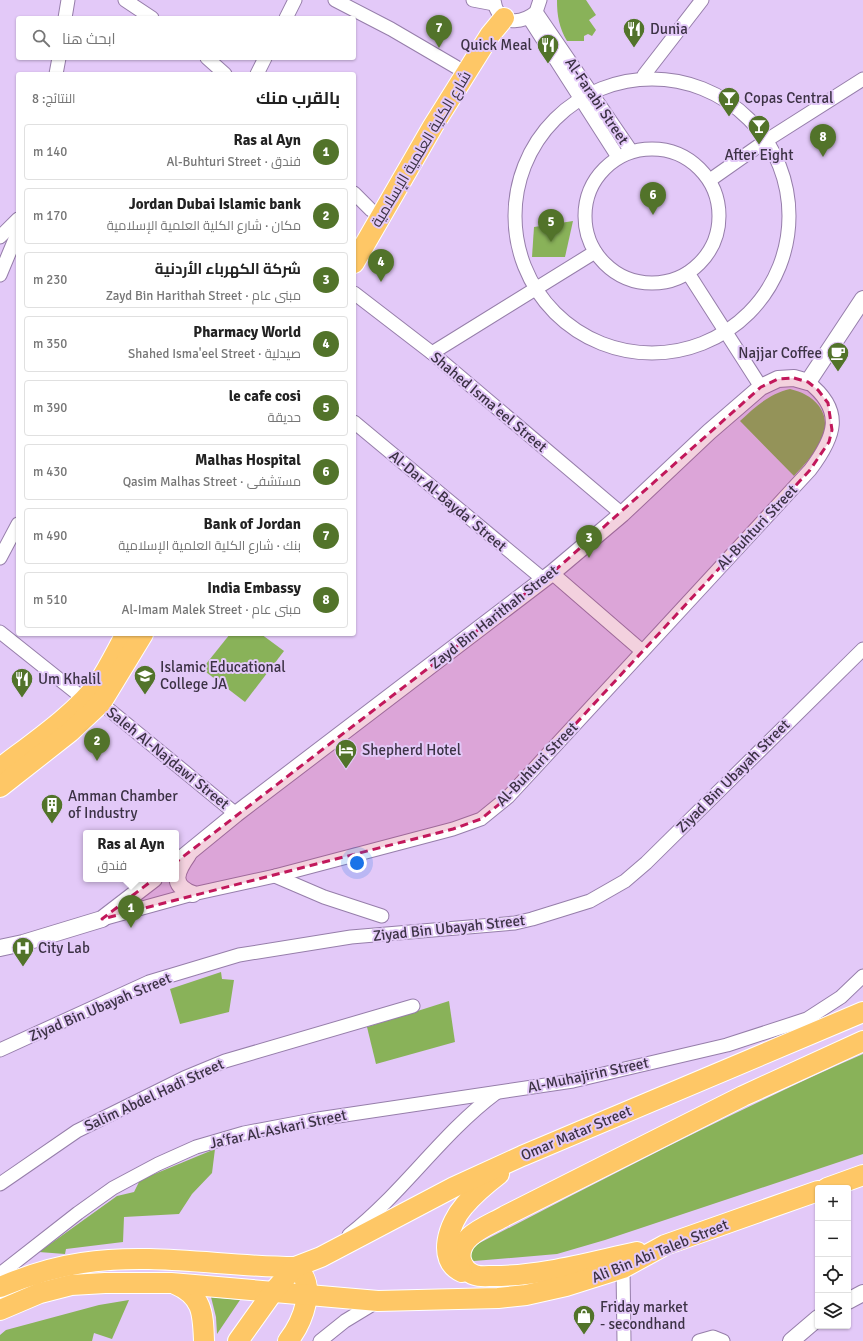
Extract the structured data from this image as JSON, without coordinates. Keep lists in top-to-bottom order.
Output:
{
  "streets": {
    "main road": ["شارع الكلية العلمية الإسلامية", "Omar Matar Street", "Ali Bin Abi Taleb Street"],
    "street": [
      "Al-Farabi Street",
      "Shahed Isma'eel Street",
      "Al-Dar Al-Bayda' Street",
      "Al-Buhturi Street",
      "Zayd Bin Harithah Street",
      "Saleh Al-Najdawi Street",
      "Ziyad Bin Ubayah Street",
      "Al-Muhajirin Street",
      "Salim Abdel Hadi Street",
      "Jaʻfar Al-Askari Street"
    ]
  },
  "crossings": [
    ["Shahed Isma'eel Street", "Zayd Bin Harithah Street"],
    ["Al-Dar Al-Bayda' Street", "Al-Buhturi Street"],
    ["Al-Dar Al-Bayda' Street", "Zayd Bin Harithah Street"],
    ["Al-Buhturi Street", "Zayd Bin Harithah Street"],
    ["Zayd Bin Harithah Street", "Saleh Al-Najdawi Street"],
    ["Al-Muhajirin Street", "Jaʻfar Al-Askari Street"],
    ["Omar Matar Street", "Ali Bin Abi Taleb Street"]
  ],
  "places": {
    "restaurant": ["Dunia", "Quick Meal", "Um Khalil"],
    "bar": ["Copas Central", "After Eight"],
    "cafe": ["Najjar Coffee"],
    "school or university": ["Islamic Educational College JA"],
    "hotel": ["Shepherd Hotel"],
    "building": ["Amman Chamber of Industry"],
    "hospital": ["City Lab"],
    "shop": ["Friday market - secondhand"]
  },
  "page": {
    "pins": [
      "7",
      "8",
      "6",
      "5",
      "4",
      "3",
      "2",
      "1"
    ],
    "search": "ابحث هنا",
    "heading": ["بالقرب منك", "النتائج: 8"],
    "list": [
      {
        "mark": "1",
        "name": "Ras al Ayn",
        "note": "فندق · Al-Buhturi Street",
        "value": "140 m"
      },
      {
        "mark": "2",
        "name": "Jordan Dubai Islamic bank",
        "note": "مكان · شارع الكلية العلمية الإسلامية",
        "value": "170 m"
      },
      {
        "mark": "3",
        "name": "شركة الكهرباء الأردنية",
        "note": "مبنى عام · Zayd Bin Harithah Street",
        "value": "230 m"
      },
      {
        "mark": "4",
        "name": "Pharmacy World",
        "note": "صيدلية · Shahed Isma'eel Street",
        "value": "350 m"
      },
      {
        "mark": "5",
        "name": "le cafe cosi",
        "note": "حديقة",
        "value": "390 m"
      },
      {
        "mark": "6",
        "name": "Malhas Hospital",
        "note": "مستشفى · Qasim Malhas Street",
        "value": "430 m"
      },
      {
        "mark": "7",
        "name": "Bank of Jordan",
        "note": "بنك · شارع الكلية العلمية الإسلامية",
        "value": "490 m"
      },
      {
        "mark": "8",
        "name": "India Embassy",
        "note": "مبنى عام · Al-Imam Malek Street",
        "value": "510 m"
      }
    ],
    "popup": ["Ras al Ayn", "فندق"],
    "map_buttons": ["+", "−"]
  }
}
